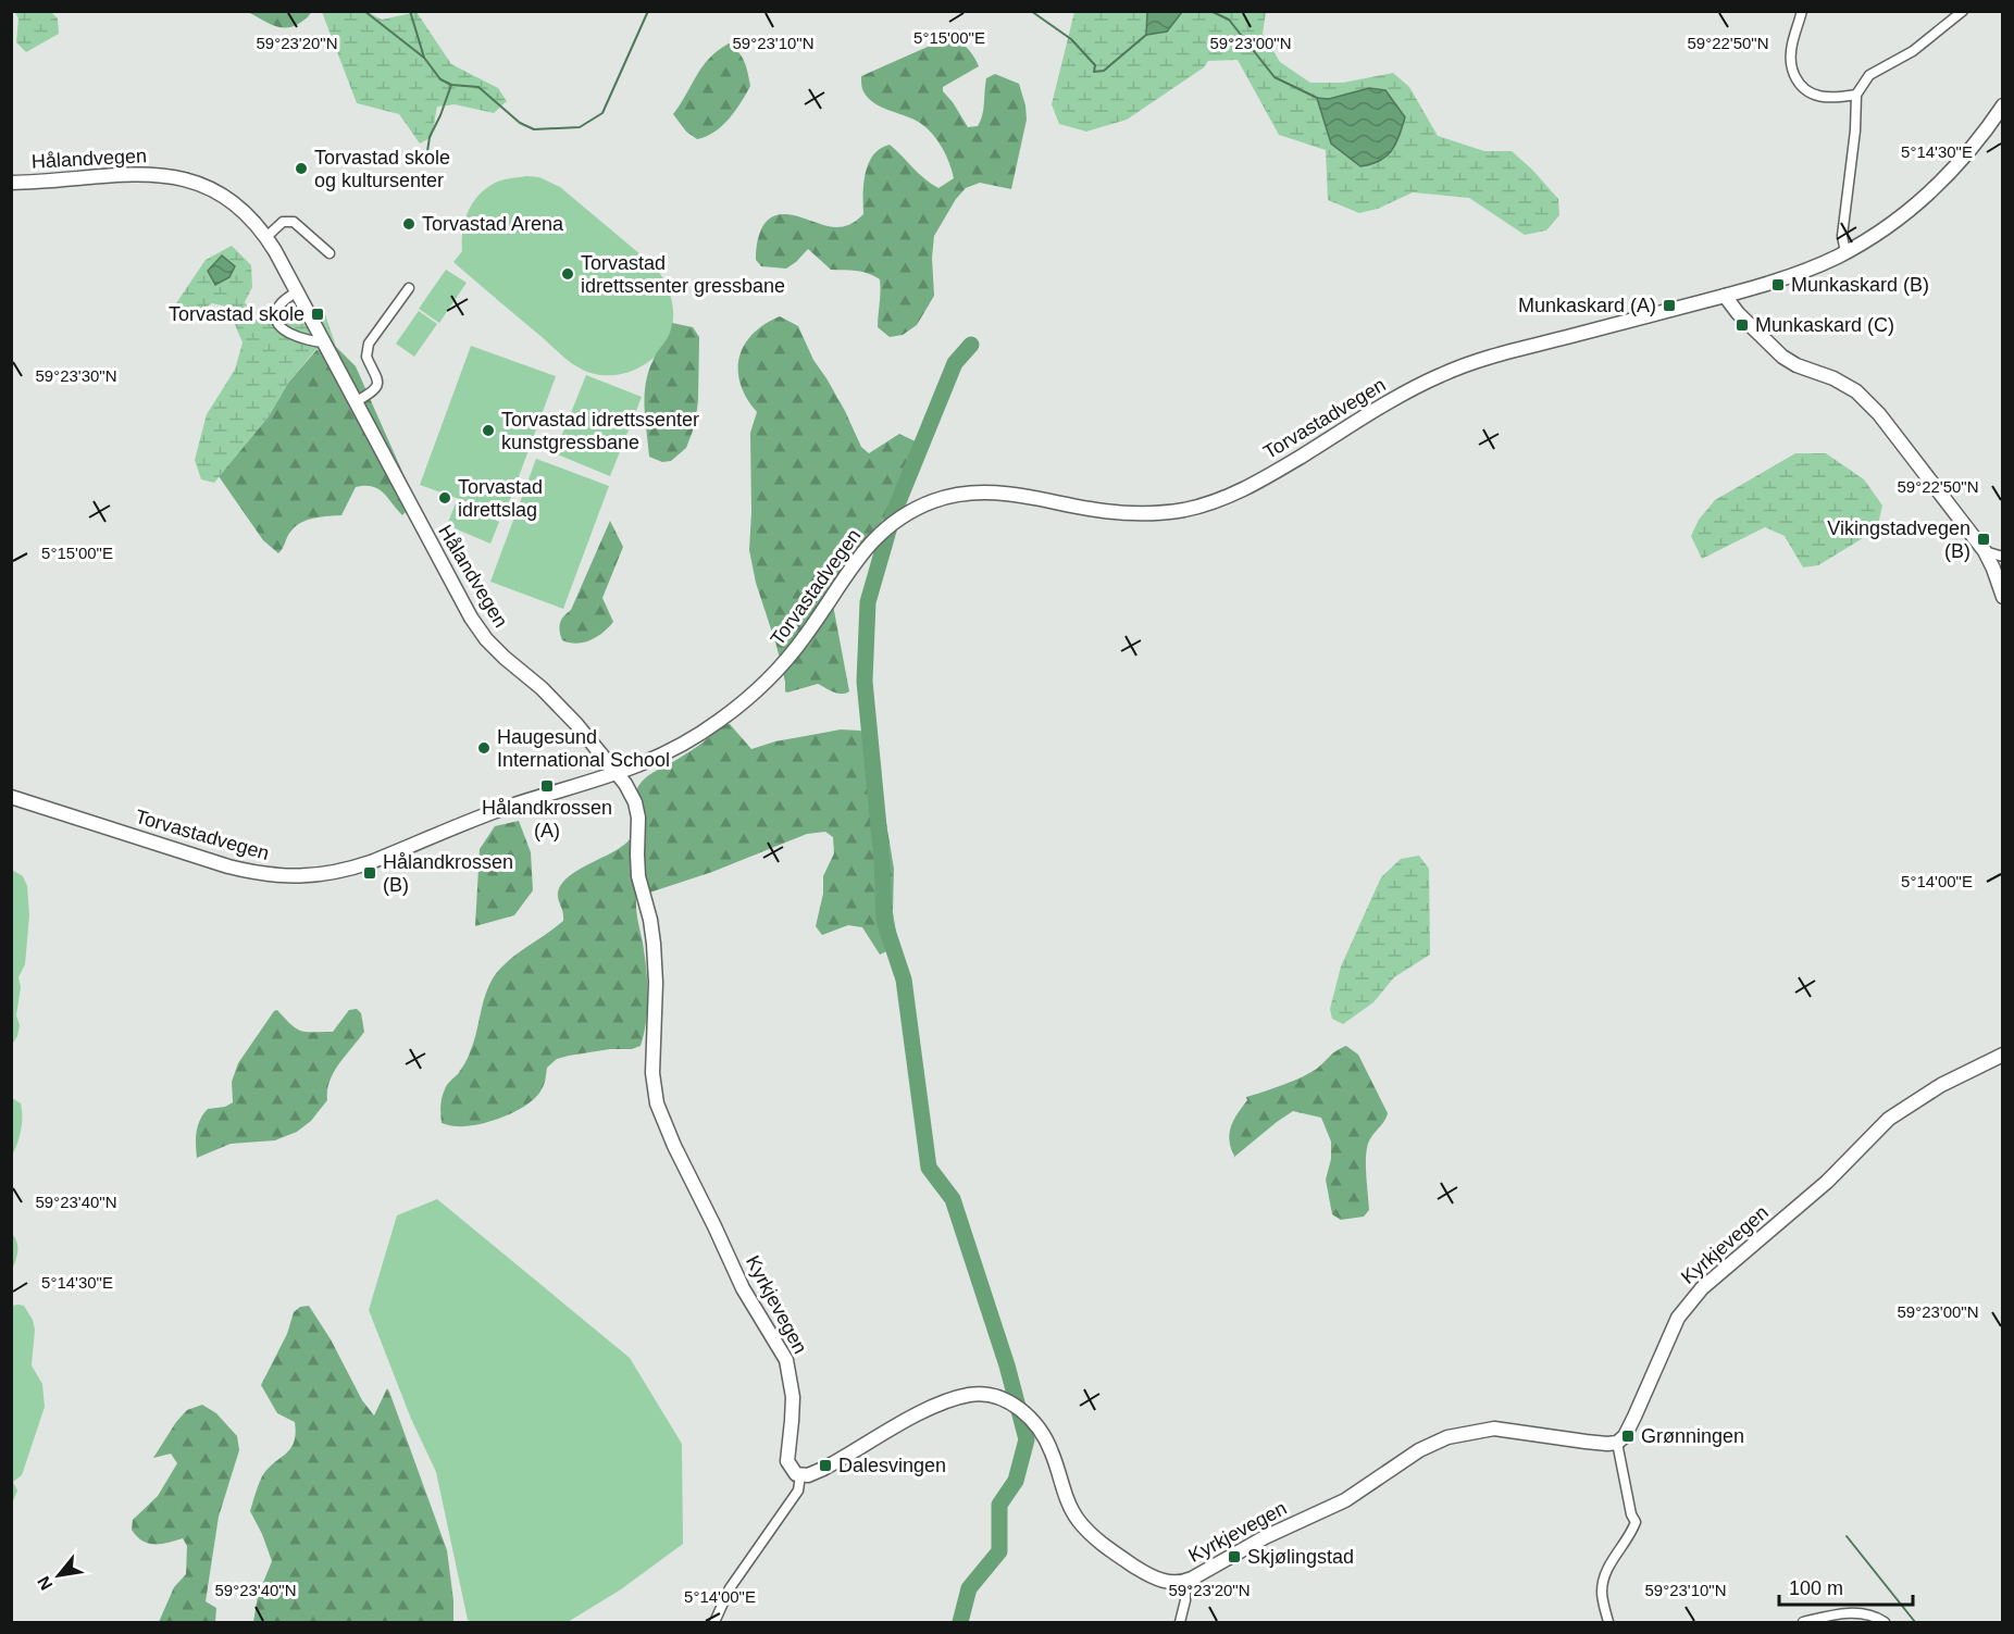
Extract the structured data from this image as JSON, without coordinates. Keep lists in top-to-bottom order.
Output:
{
  "streets": {
    "main road": ["Hålandvegen", "Torvastadvegen", "Kyrkjevegen"]
  },
  "crossings": [
    ["Hålandvegen", "Torvastadvegen"],
    ["Hålandvegen", "Kyrkjevegen"],
    ["Torvastadvegen", "Kyrkjevegen"]
  ],
  "places": {
    "other": [
      "Torvastad skole og kultursenter",
      "Torvastad Arena",
      "Torvastad idrettssenter gressbane",
      "Torvastad idrettssenter kunstgressbane",
      "Torvastad idrettslag",
      "Haugesund International School"
    ],
    "transit": [
      "Munkaskard (B)",
      "Munkaskard (A)",
      "Torvastad skole",
      "Munkaskard (C)",
      "Vikingstadvegen (B)",
      "Hålandkrossen (A)",
      "Hålandkrossen (B)",
      "Grønningen",
      "Dalesvingen",
      "Skjølingstad"
    ]
  },
  "scale_bar": "100 m",
  "north": "bottom left",
  "coordinates": [
    "5°15'00\"E",
    "59°22'50\"N",
    "59°23'20\"N",
    "59°23'10\"N",
    "59°23'00\"N",
    "5°14'30\"E",
    "59°23'30\"N",
    "5°14'00\"E",
    "59°23'40\"N"
  ]
}
